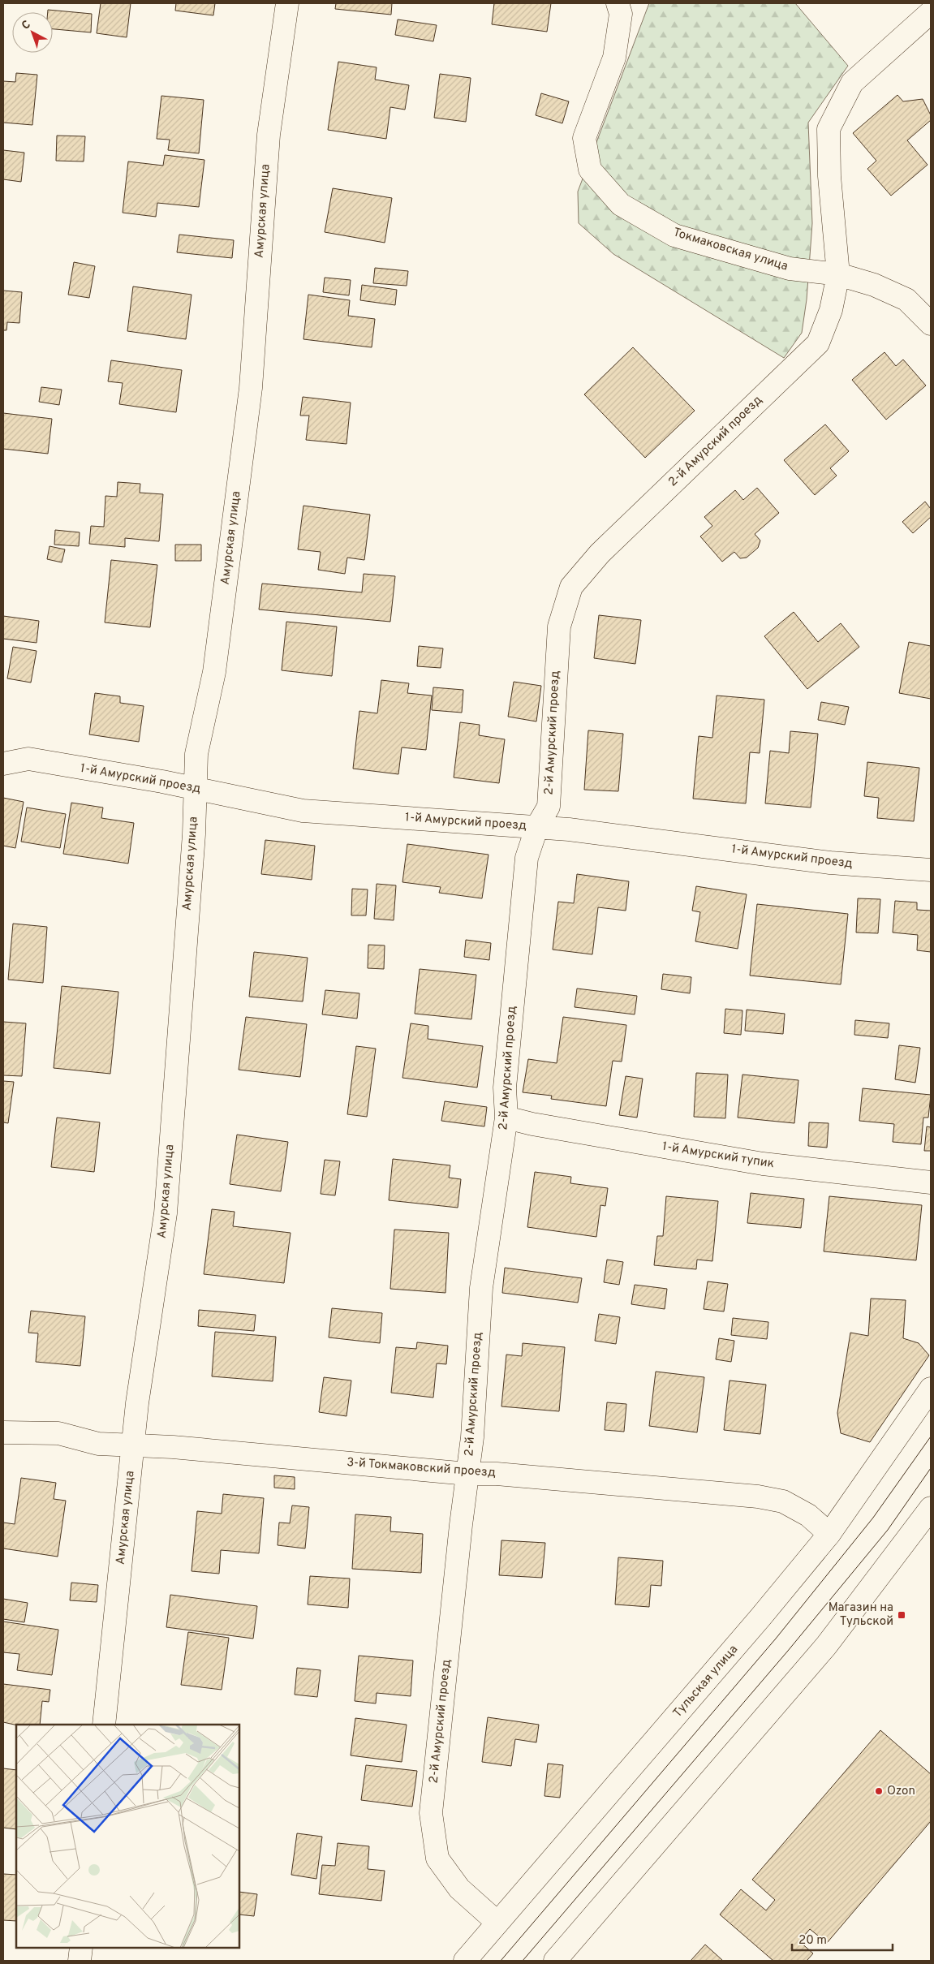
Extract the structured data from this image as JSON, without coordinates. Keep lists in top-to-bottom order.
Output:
{
  "streets": {
    "street": [
      "Амурская улица",
      "Токмаковская улица",
      "2-й Амурский проезд",
      "1-й Амурский проезд",
      "1-й Амурский тупик",
      "3-й Токмаковский проезд",
      "Тульская улица"
    ]
  },
  "crossings": [
    ["Амурская улица", "1-й Амурский проезд"],
    ["Амурская улица", "3-й Токмаковский проезд"],
    ["Токмаковская улица", "2-й Амурский проезд"],
    ["2-й Амурский проезд", "1-й Амурский проезд"],
    ["2-й Амурский проезд", "1-й Амурский тупик"],
    ["2-й Амурский проезд", "3-й Токмаковский проезд"],
    ["2-й Амурский проезд", "Тульская улица"],
    ["3-й Токмаковский проезд", "Тульская улица"]
  ],
  "places": {
    "transit": ["Магазин на Тульской"],
    "other": ["Ozon"]
  },
  "scale_bar": "20 m",
  "north": "top left"
}
